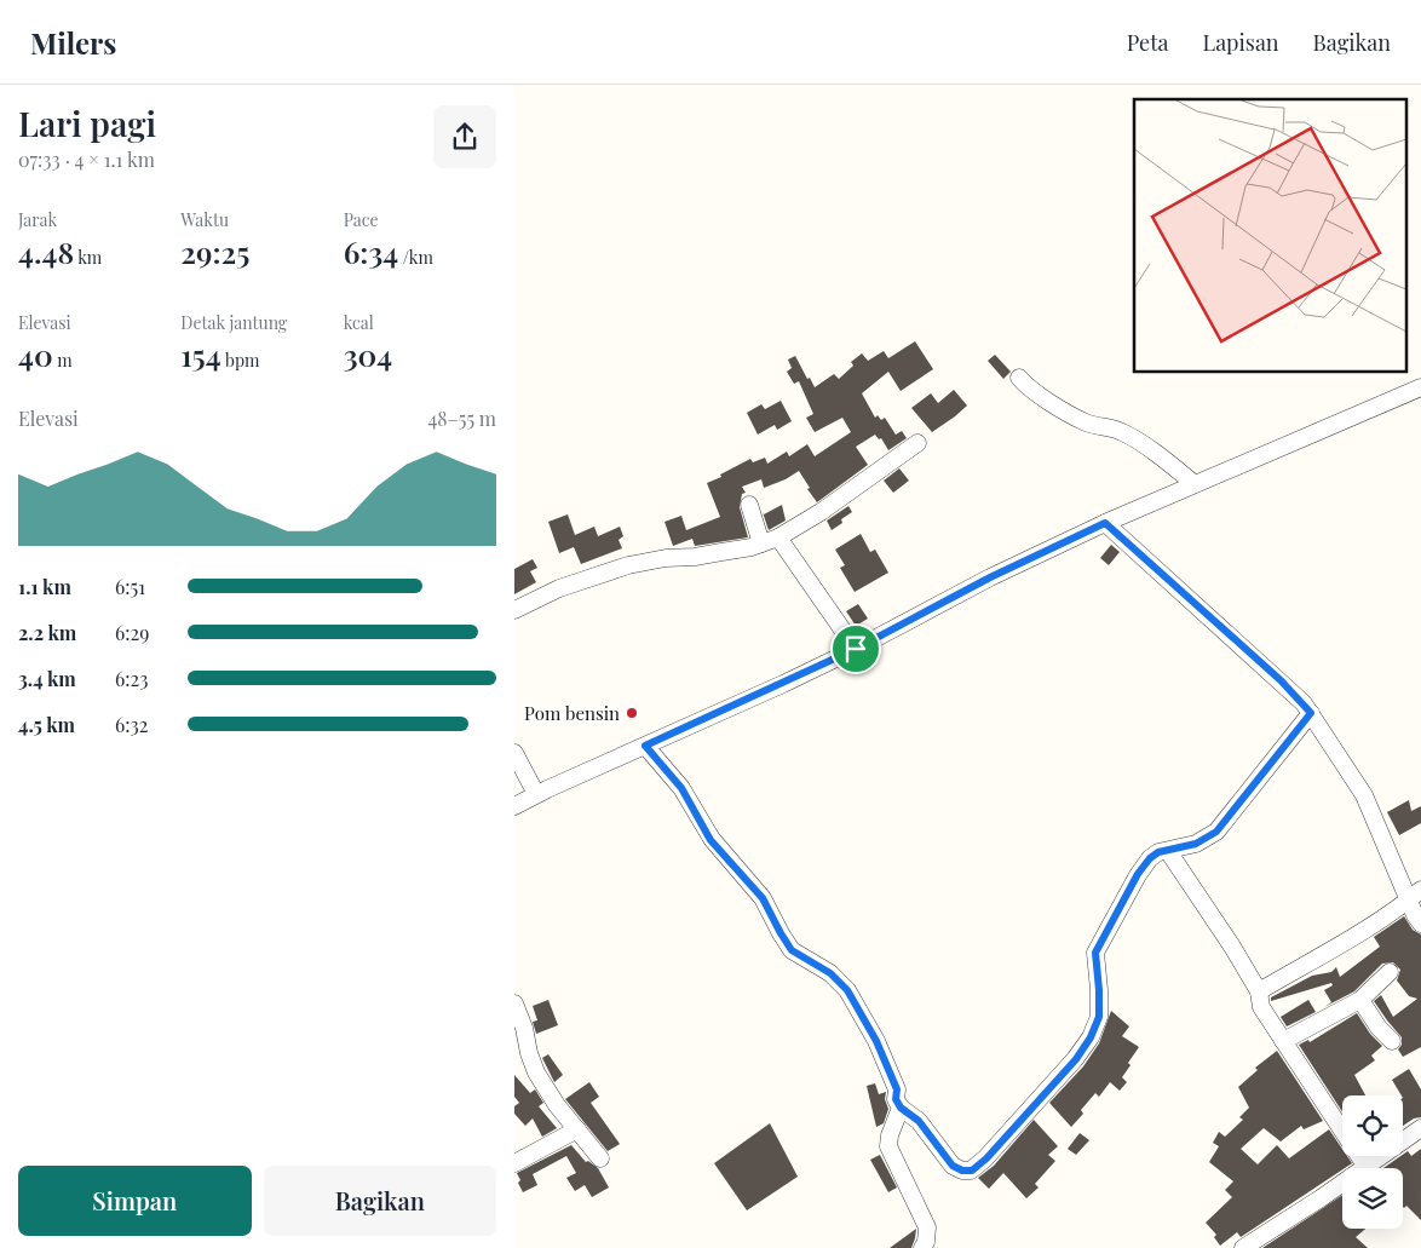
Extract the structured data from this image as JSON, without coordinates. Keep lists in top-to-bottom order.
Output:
{
  "places": ["Pom bensin"],
  "page": {
    "header": "Milers",
    "nav": ["Peta", "Lapisan", "Bagikan"],
    "heading": ["Lari pagi", "07:33 · 4 × 1.1 km"],
    "stats": [
      ["Jarak", "4.48 km"],
      ["Waktu", "29:25"],
      ["Pace", "6:34 /km"],
      ["Elevasi", "40 m"],
      ["Detak jantung", "154 bpm"],
      ["kcal", "304"]
    ],
    "chart": ["Elevasi", "48–55 m"],
    "list": [
      {
        "name": "1.1 km",
        "note": "6:51"
      },
      {
        "name": "2.2 km",
        "note": "6:29"
      },
      {
        "name": "3.4 km",
        "note": "6:23"
      },
      {
        "name": "4.5 km",
        "note": "6:32"
      }
    ],
    "buttons": ["Simpan", "Bagikan"]
  }
}
